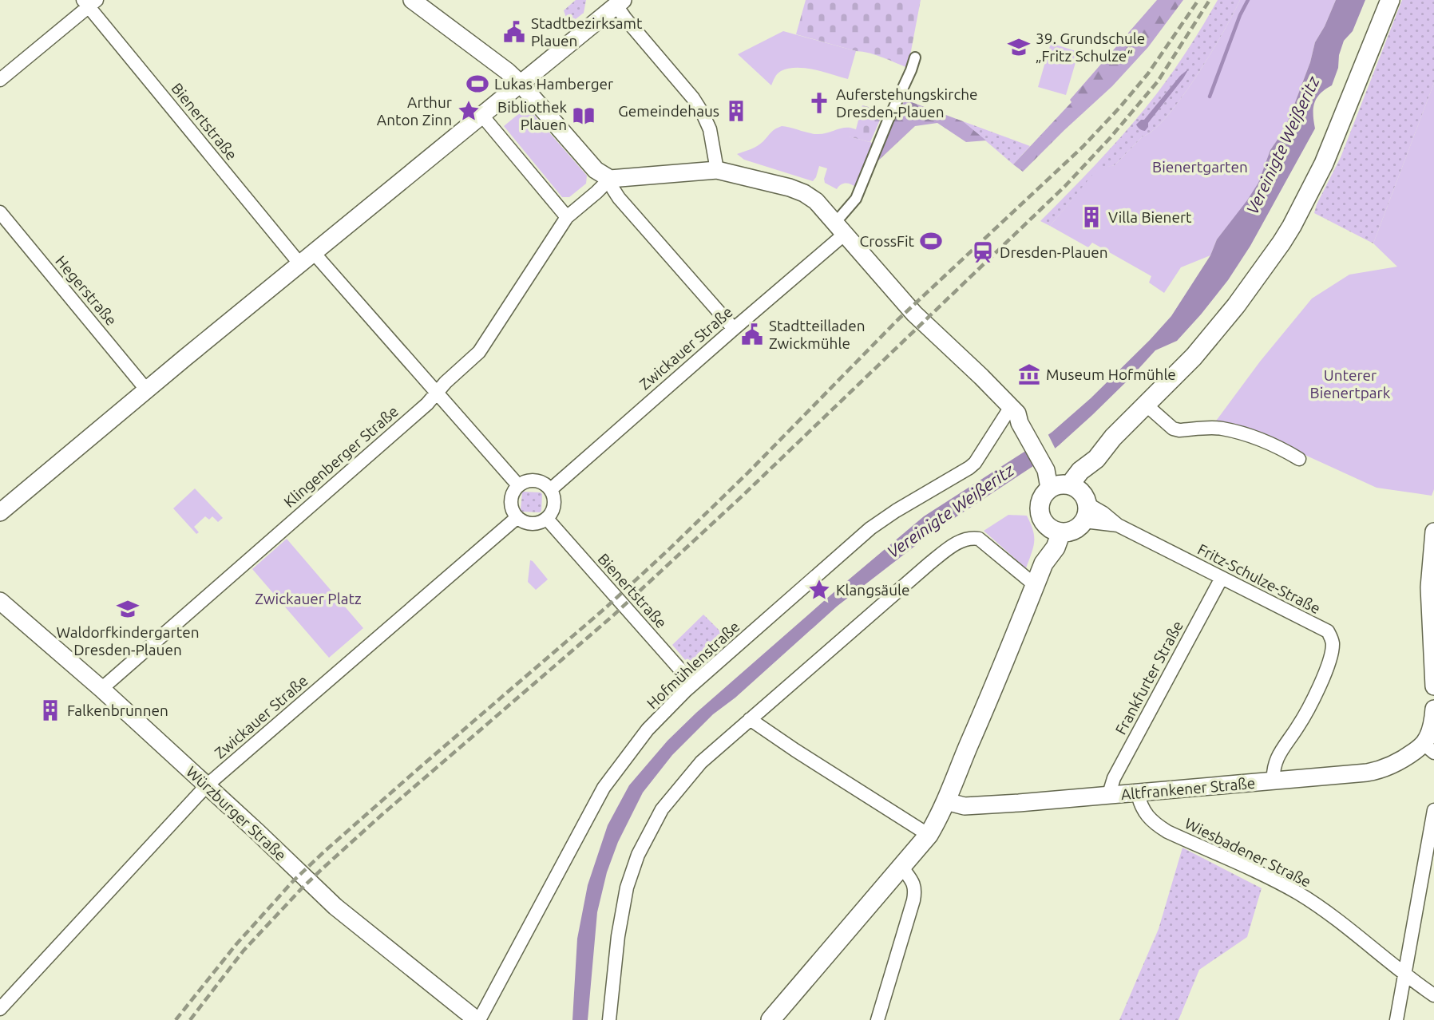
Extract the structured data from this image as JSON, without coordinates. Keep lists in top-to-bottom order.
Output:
{
  "streets": {
    "street": [
      "Bienertstraße",
      "Hegerstraße",
      "Zwickauer Straße",
      "Klingenberger Straße",
      "Fritz-Schulze-Straße",
      "Hofmühlenstraße",
      "Frankfurter Straße",
      "Altfrankener Straße",
      "Würzburger Straße",
      "Wiesbadener Straße"
    ]
  },
  "crossings": [
    ["Bienertstraße", "Zwickauer Straße"],
    ["Bienertstraße", "Klingenberger Straße"],
    ["Bienertstraße", "Hofmühlenstraße"],
    ["Zwickauer Straße", "Würzburger Straße"],
    ["Klingenberger Straße", "Würzburger Straße"],
    ["Fritz-Schulze-Straße", "Frankfurter Straße"],
    ["Fritz-Schulze-Straße", "Altfrankener Straße"],
    ["Hofmühlenstraße", "Würzburger Straße"],
    ["Frankfurter Straße", "Altfrankener Straße"],
    ["Altfrankener Straße", "Wiesbadener Straße"]
  ],
  "water": ["Vereinigte Weißeritz"],
  "parks": ["Bienertgarten", "Unterer Bienertpark", "Zwickauer Platz"],
  "places": {
    "public building": ["Stadtbezirksamt Plauen", "Stadtteilladen Zwickmühle"],
    "school or university": ["39. Grundschule „Fritz Schulze“", "Waldorfkindergarten Dresden-Plauen"],
    "sports": ["Lukas Hamberger", "CrossFit"],
    "church": ["Auferstehungskirche Dresden-Plauen"],
    "place": ["Arthur Anton Zinn", "Klangsäule"],
    "building": ["Gemeindehaus", "Villa Bienert", "Falkenbrunnen"],
    "library": ["Bibliothek Plauen"],
    "station": ["Dresden-Plauen"],
    "museum": ["Museum Hofmühle"]
  }
}
